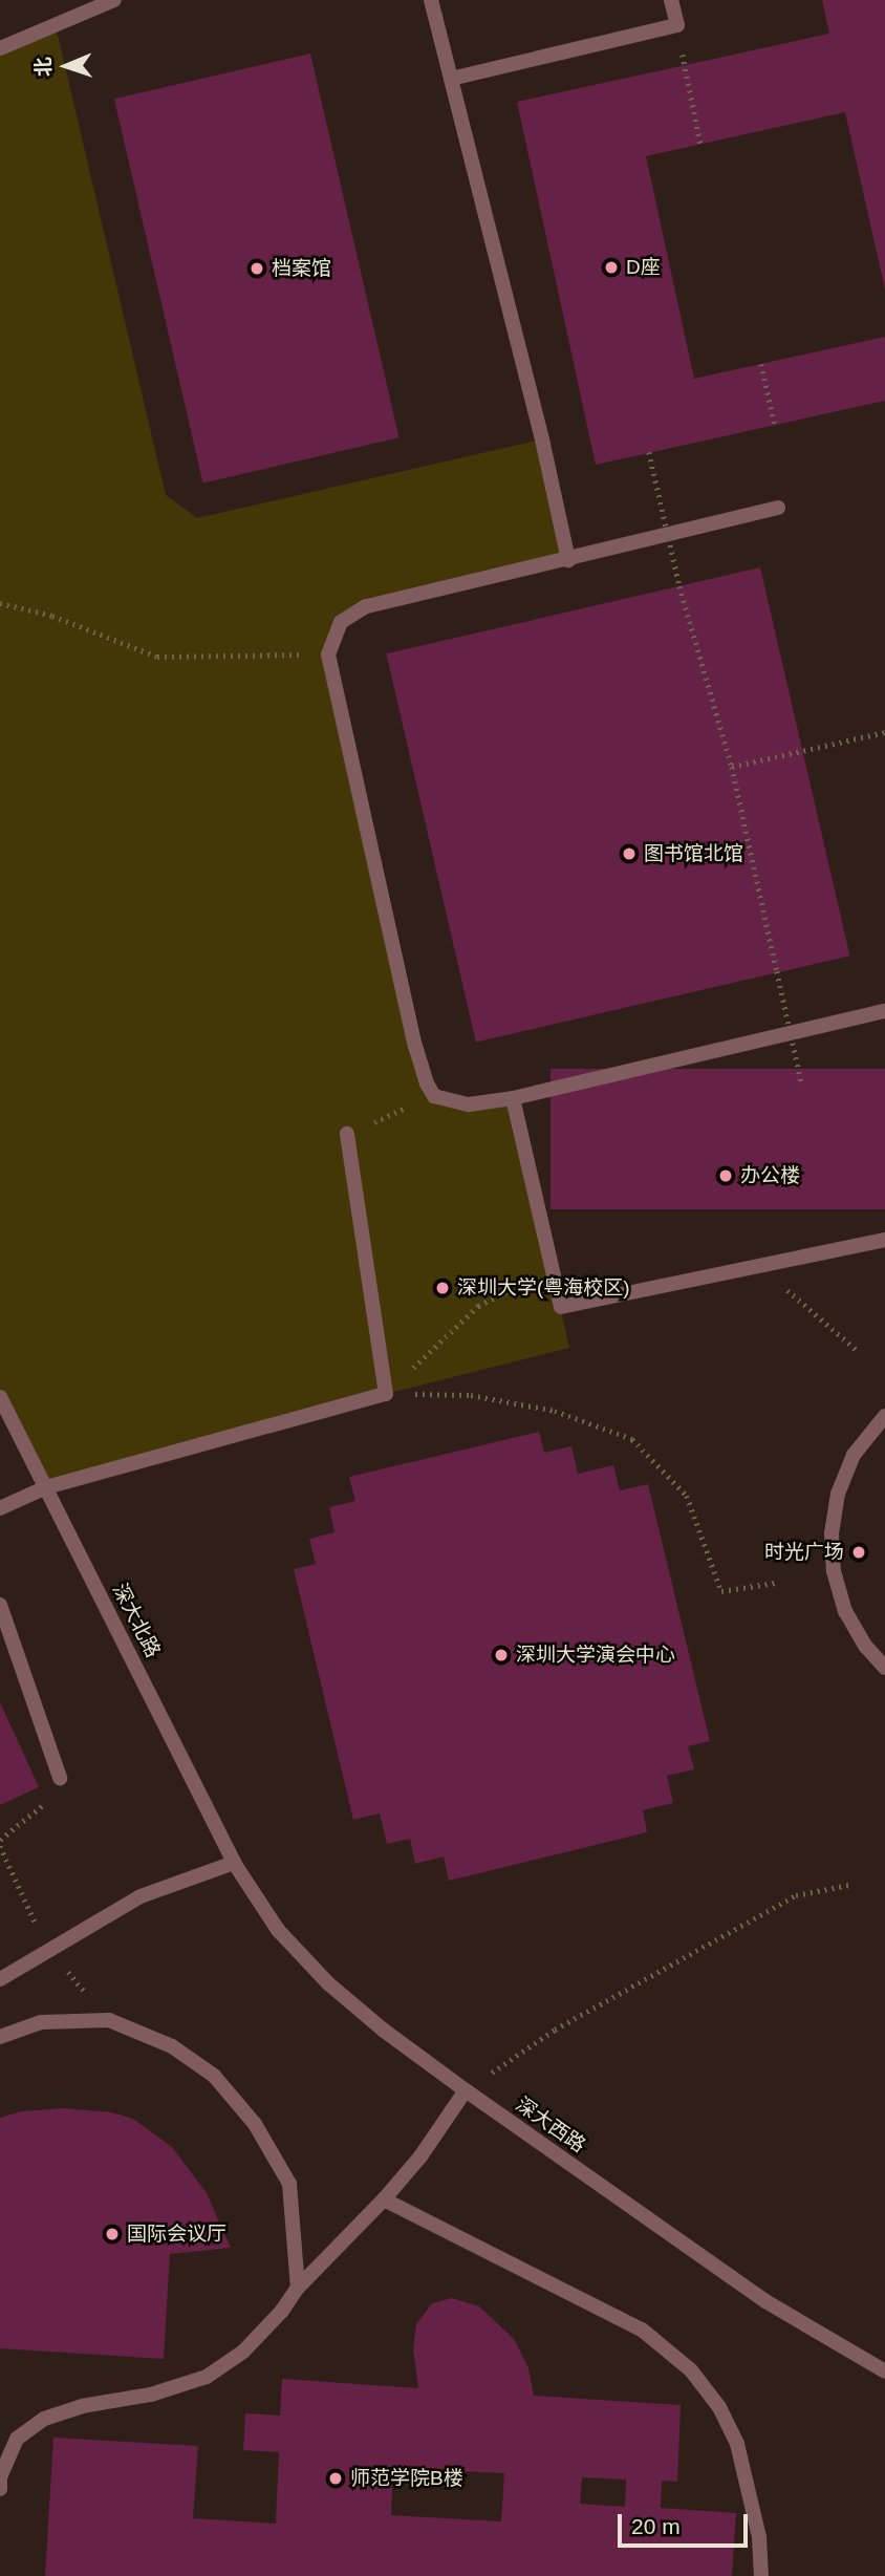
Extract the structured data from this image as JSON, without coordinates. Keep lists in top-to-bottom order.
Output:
{
  "streets": {
    "street": ["深大北路", "深大西路"]
  },
  "crossings": [
    ["深大北路", "深大西路"]
  ],
  "places": [
    "D座",
    "档案馆",
    "图书馆北馆",
    "办公楼",
    "深圳大学(粤海校区)",
    "时光广场",
    "深圳大学演会中心",
    "国际会议厅",
    "师范学院B楼"
  ],
  "scale_bar": "20 m",
  "north": "left"
}
